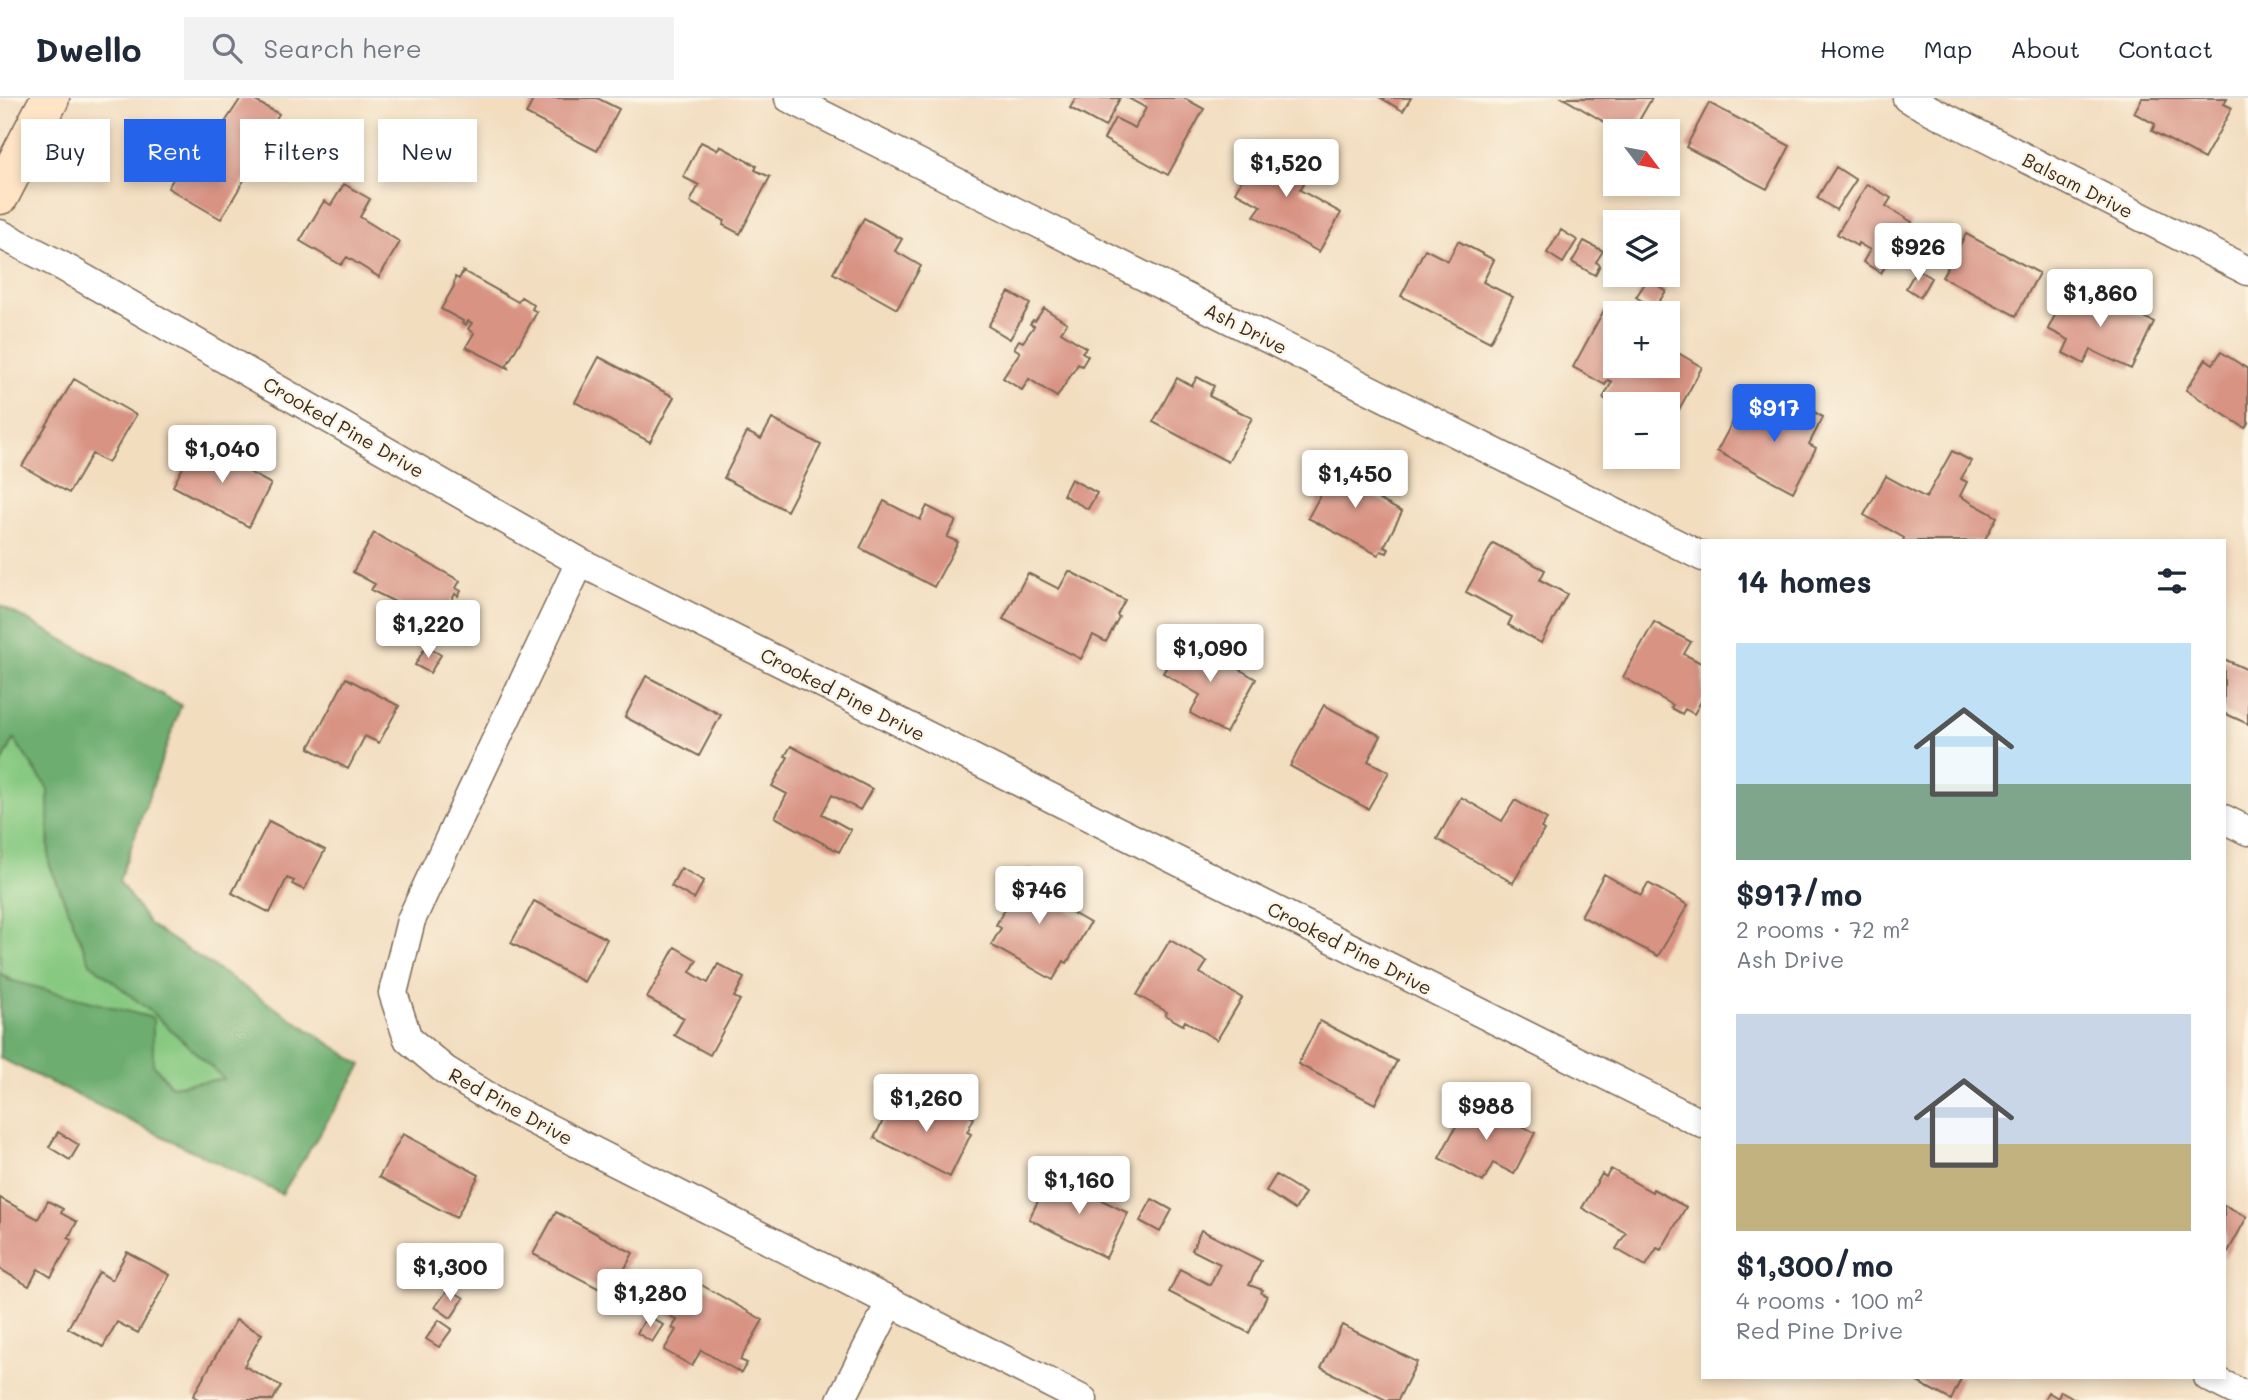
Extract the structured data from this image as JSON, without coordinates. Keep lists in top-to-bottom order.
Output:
{
  "streets": {
    "street": [
      "Balsam Drive",
      "Ash Drive",
      "Crooked Pine Drive",
      "Red Pine Drive"
    ]
  },
  "crossings": [
    ["Crooked Pine Drive", "Red Pine Drive"]
  ],
  "north": "bottom right",
  "page": {
    "header": "Dwello",
    "search": "Search here",
    "nav": [
      "Home",
      "Map",
      "About",
      "Contact"
    ],
    "map_buttons": ["+", "−"],
    "chip": [
      "Buy",
      "Rent",
      "Filters",
      "New"
    ],
    "price": [
      "$1,520",
      "$926",
      "$1,860",
      "$917",
      "$1,040",
      "$1,450",
      "$1,220",
      "$1,090",
      "$746",
      "$1,260",
      "$988",
      "$1,160",
      "$1,300",
      "$1,280"
    ],
    "heading": "14 homes",
    "list": [
      {
        "name": "$917/mo",
        "note": "2 rooms · 72 m² · Ash Drive"
      },
      {
        "name": "$1,300/mo",
        "note": "4 rooms · 100 m² · Red Pine Drive"
      }
    ]
  }
}
